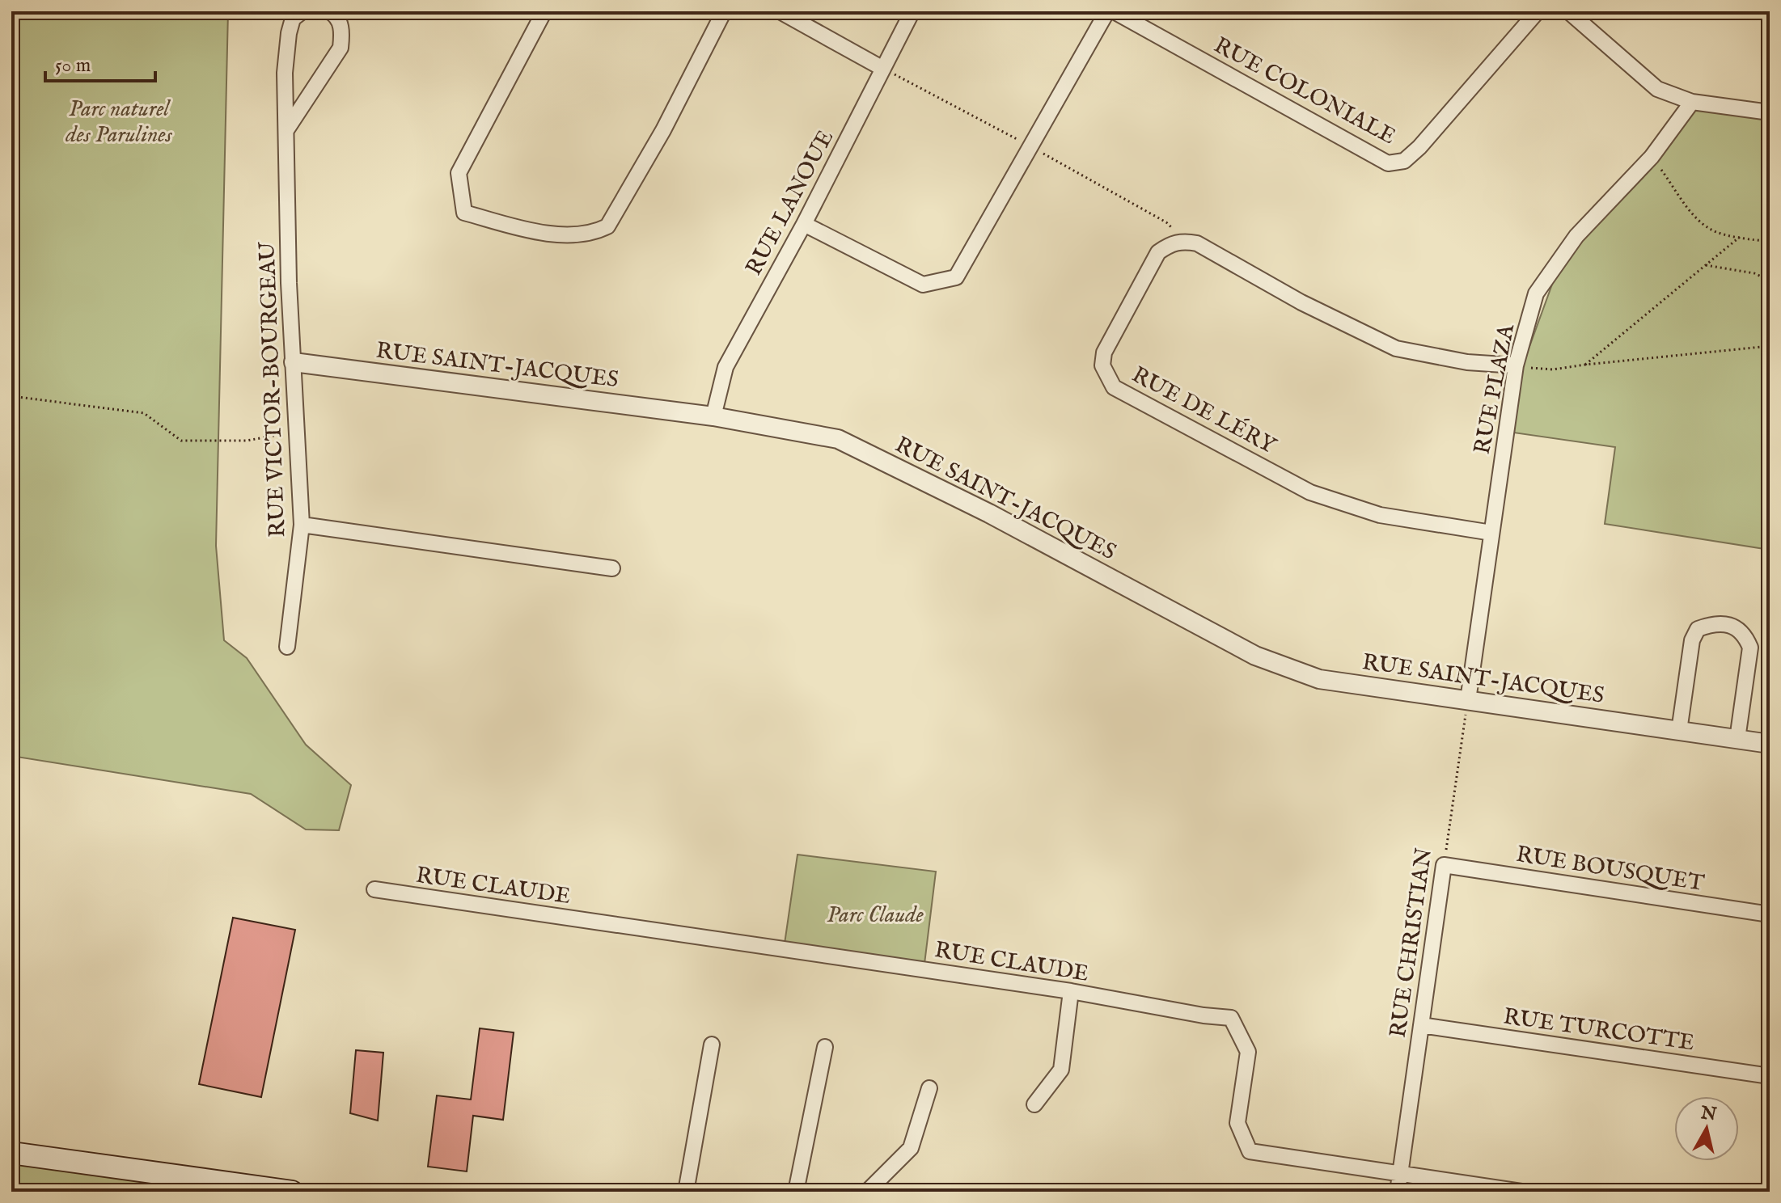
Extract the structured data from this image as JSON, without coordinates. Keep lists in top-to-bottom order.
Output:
{
  "streets": {
    "street": [
      "RUE COLONIALE",
      "RUE LANOUE",
      "RUE SAINT-JACQUES",
      "RUE PLAZA",
      "RUE VICTOR-BOURGEAU",
      "RUE DE LÉRY",
      "RUE BOUSQUET",
      "RUE CLAUDE",
      "RUE CHRISTIAN",
      "RUE TURCOTTE"
    ]
  },
  "crossings": [
    ["RUE LANOUE", "RUE SAINT-JACQUES"],
    ["RUE SAINT-JACQUES", "RUE PLAZA"],
    ["RUE SAINT-JACQUES", "RUE VICTOR-BOURGEAU"],
    ["RUE SAINT-JACQUES", "RUE CHRISTIAN"],
    ["RUE PLAZA", "RUE DE LÉRY"],
    ["RUE PLAZA", "RUE CHRISTIAN"],
    ["RUE BOUSQUET", "RUE CHRISTIAN"],
    ["RUE CLAUDE", "RUE CHRISTIAN"],
    ["RUE CHRISTIAN", "RUE TURCOTTE"]
  ],
  "parks": ["Parc naturel des Parulines", "Parc Claude"],
  "scale_bar": "50 m",
  "north": "top"
}
